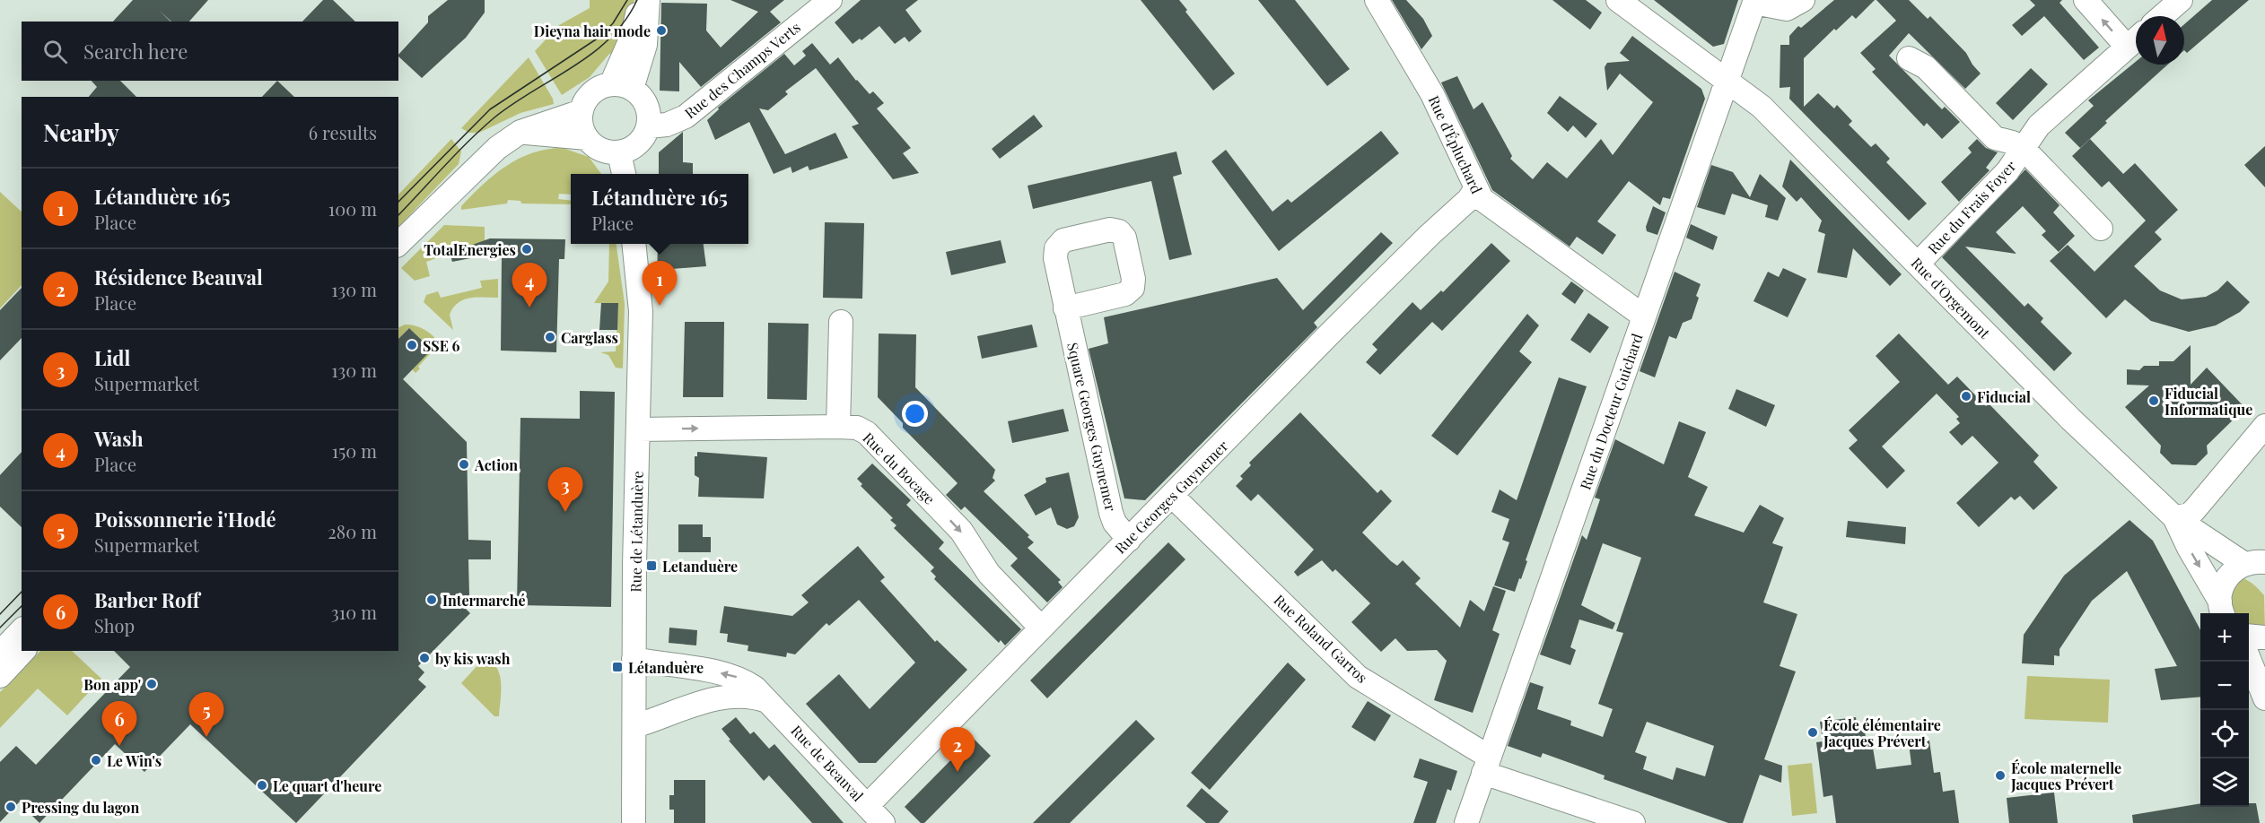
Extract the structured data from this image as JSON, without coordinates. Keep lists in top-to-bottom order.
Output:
{
  "streets": {
    "street": [
      "Rue des Champs Verts",
      "Rue d'Épluchard",
      "Rue du Frais Foyer",
      "Rue d'Orgemont",
      "Rue du Docteur Guichard",
      "Square Georges Guynemer",
      "Rue du Bocage",
      "Rue Georges Guynemer",
      "Rue de Létanduère",
      "Rue Roland Garros",
      "Rue de Beauval"
    ]
  },
  "crossings": [
    ["Rue d'Épluchard", "Rue du Docteur Guichard"],
    ["Rue d'Épluchard", "Rue Georges Guynemer"],
    ["Rue du Frais Foyer", "Rue d'Orgemont"],
    ["Rue d'Orgemont", "Rue du Docteur Guichard"],
    ["Rue du Docteur Guichard", "Rue Roland Garros"],
    ["Square Georges Guynemer", "Rue Georges Guynemer"],
    ["Rue du Bocage", "Rue Georges Guynemer"],
    ["Rue du Bocage", "Rue de Létanduère"],
    ["Rue Georges Guynemer", "Rue Roland Garros"],
    ["Rue Georges Guynemer", "Rue de Beauval"],
    ["Rue de Létanduère", "Rue de Beauval"]
  ],
  "one_way": ["Rue du Bocage", "Rue de Beauval"],
  "places": {
    "other": [
      "Dieyna hair mode",
      "TotalEnergies",
      "Carglass",
      "SSE 6",
      "Fiducial",
      "Fiducial Informatique",
      "Action",
      "Intermarché",
      "by kis wash",
      "Bon app'",
      "École élémentaire Jacques Prévert",
      "Le Win's",
      "École maternelle Jacques Prévert",
      "Le quart d'heure",
      "Pressing du lagon"
    ],
    "transit": ["Letanduère", "Létanduère"]
  },
  "north": "top",
  "page": {
    "search": "Search here",
    "heading": ["Nearby", "6 results"],
    "list": [
      {
        "mark": "1",
        "name": "Létanduère 165",
        "note": "Place",
        "value": "100 m"
      },
      {
        "mark": "2",
        "name": "Résidence Beauval",
        "note": "Place",
        "value": "130 m"
      },
      {
        "mark": "3",
        "name": "Lidl",
        "note": "Supermarket",
        "value": "130 m"
      },
      {
        "mark": "4",
        "name": "Wash",
        "note": "Place",
        "value": "150 m"
      },
      {
        "mark": "5",
        "name": "Poissonnerie i'Hodé",
        "note": "Supermarket",
        "value": "280 m"
      },
      {
        "mark": "6",
        "name": "Barber Roff",
        "note": "Shop",
        "value": "310 m"
      }
    ],
    "popup": ["Létanduère 165", "Place"],
    "pins": [
      "1",
      "4",
      "3",
      "5",
      "6",
      "2"
    ],
    "map_buttons": ["+", "−"]
  }
}
